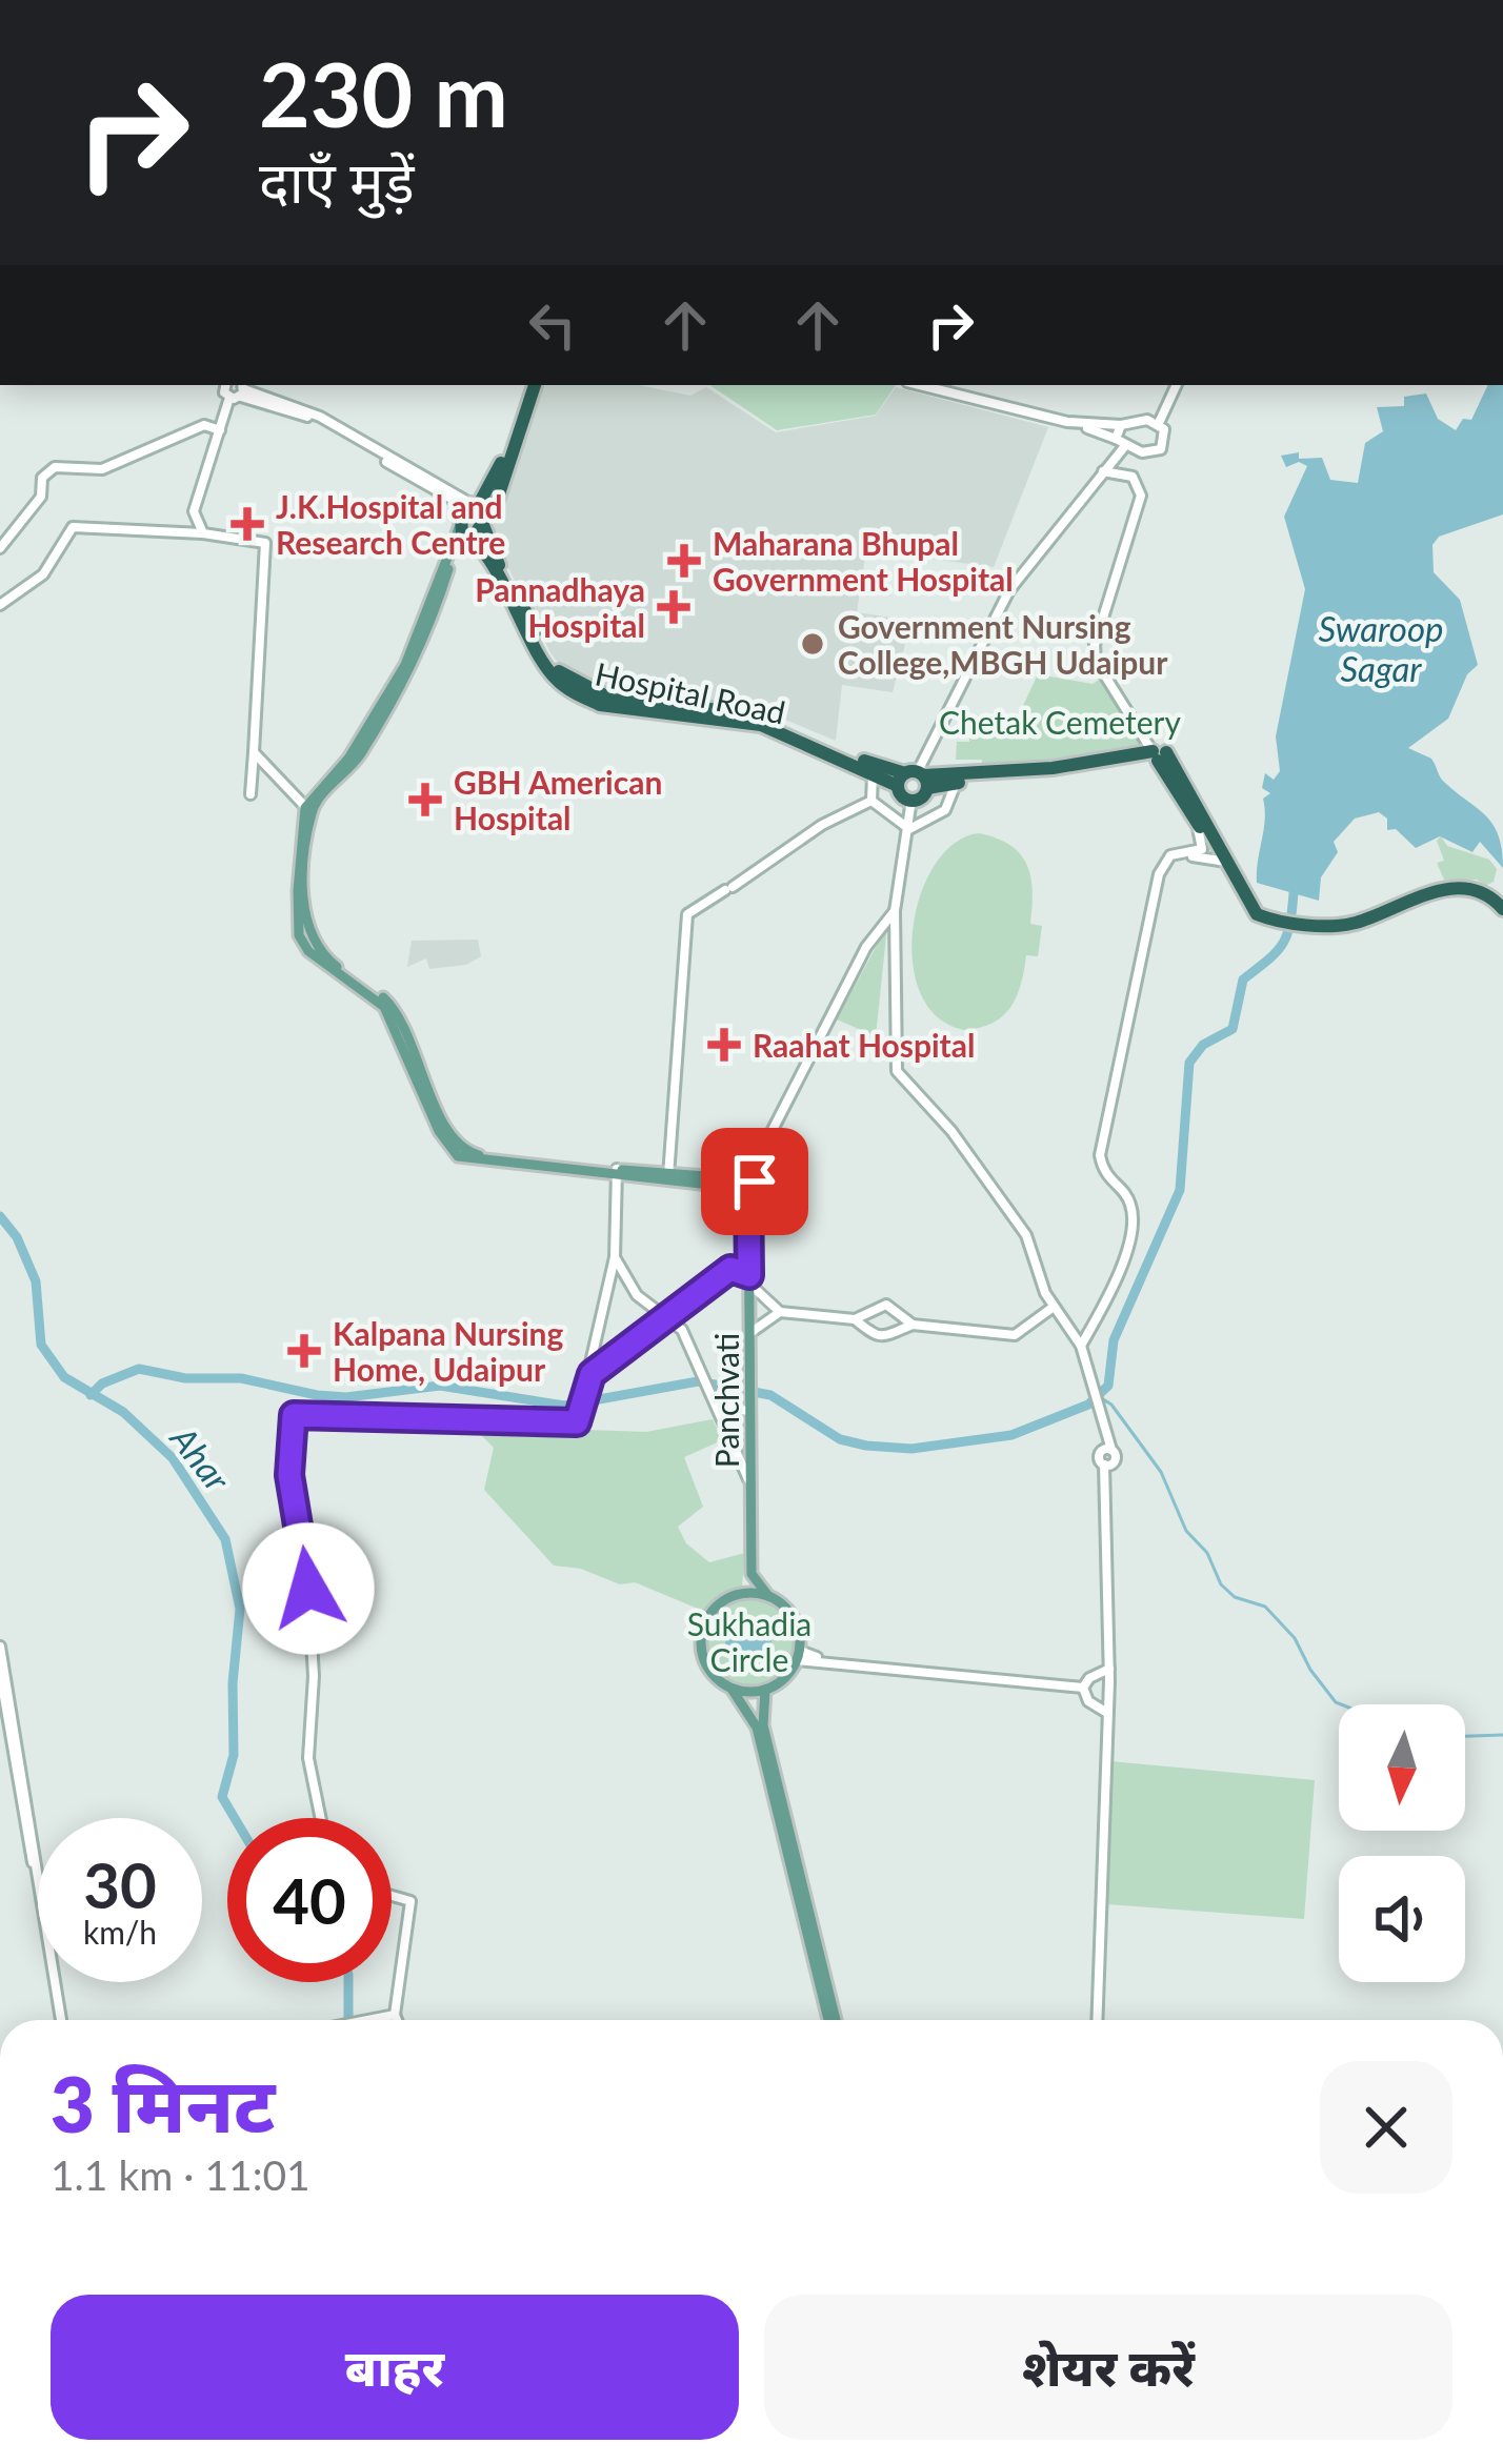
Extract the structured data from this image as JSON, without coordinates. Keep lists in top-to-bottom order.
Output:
{
  "streets": {
    "highway": ["Hospital Road"],
    "main road": ["Panchvati"]
  },
  "water": ["Swaroop Sagar", "Ahar"],
  "parks": ["Chetak Cemetery", "Sukhadia Circle"],
  "places": {
    "health": [
      "J.K.Hospital and Research Centre",
      "Maharana Bhupal Government Hospital",
      "Pannadhaya Hospital",
      "GBH American Hospital",
      "Raahat Hospital",
      "Kalpana Nursing Home, Udaipur"
    ],
    "other": ["Government Nursing College,MBGH Udaipur"]
  },
  "north": "bottom",
  "page": {
    "turn": ["230 m", "दाएँ मुड़ें"],
    "speed": "30 km/h",
    "limit": "40",
    "heading": ["3 मिनट", "1.1 km · 11:01"],
    "buttons": ["बाहर", "शेयर करें"]
  }
}
